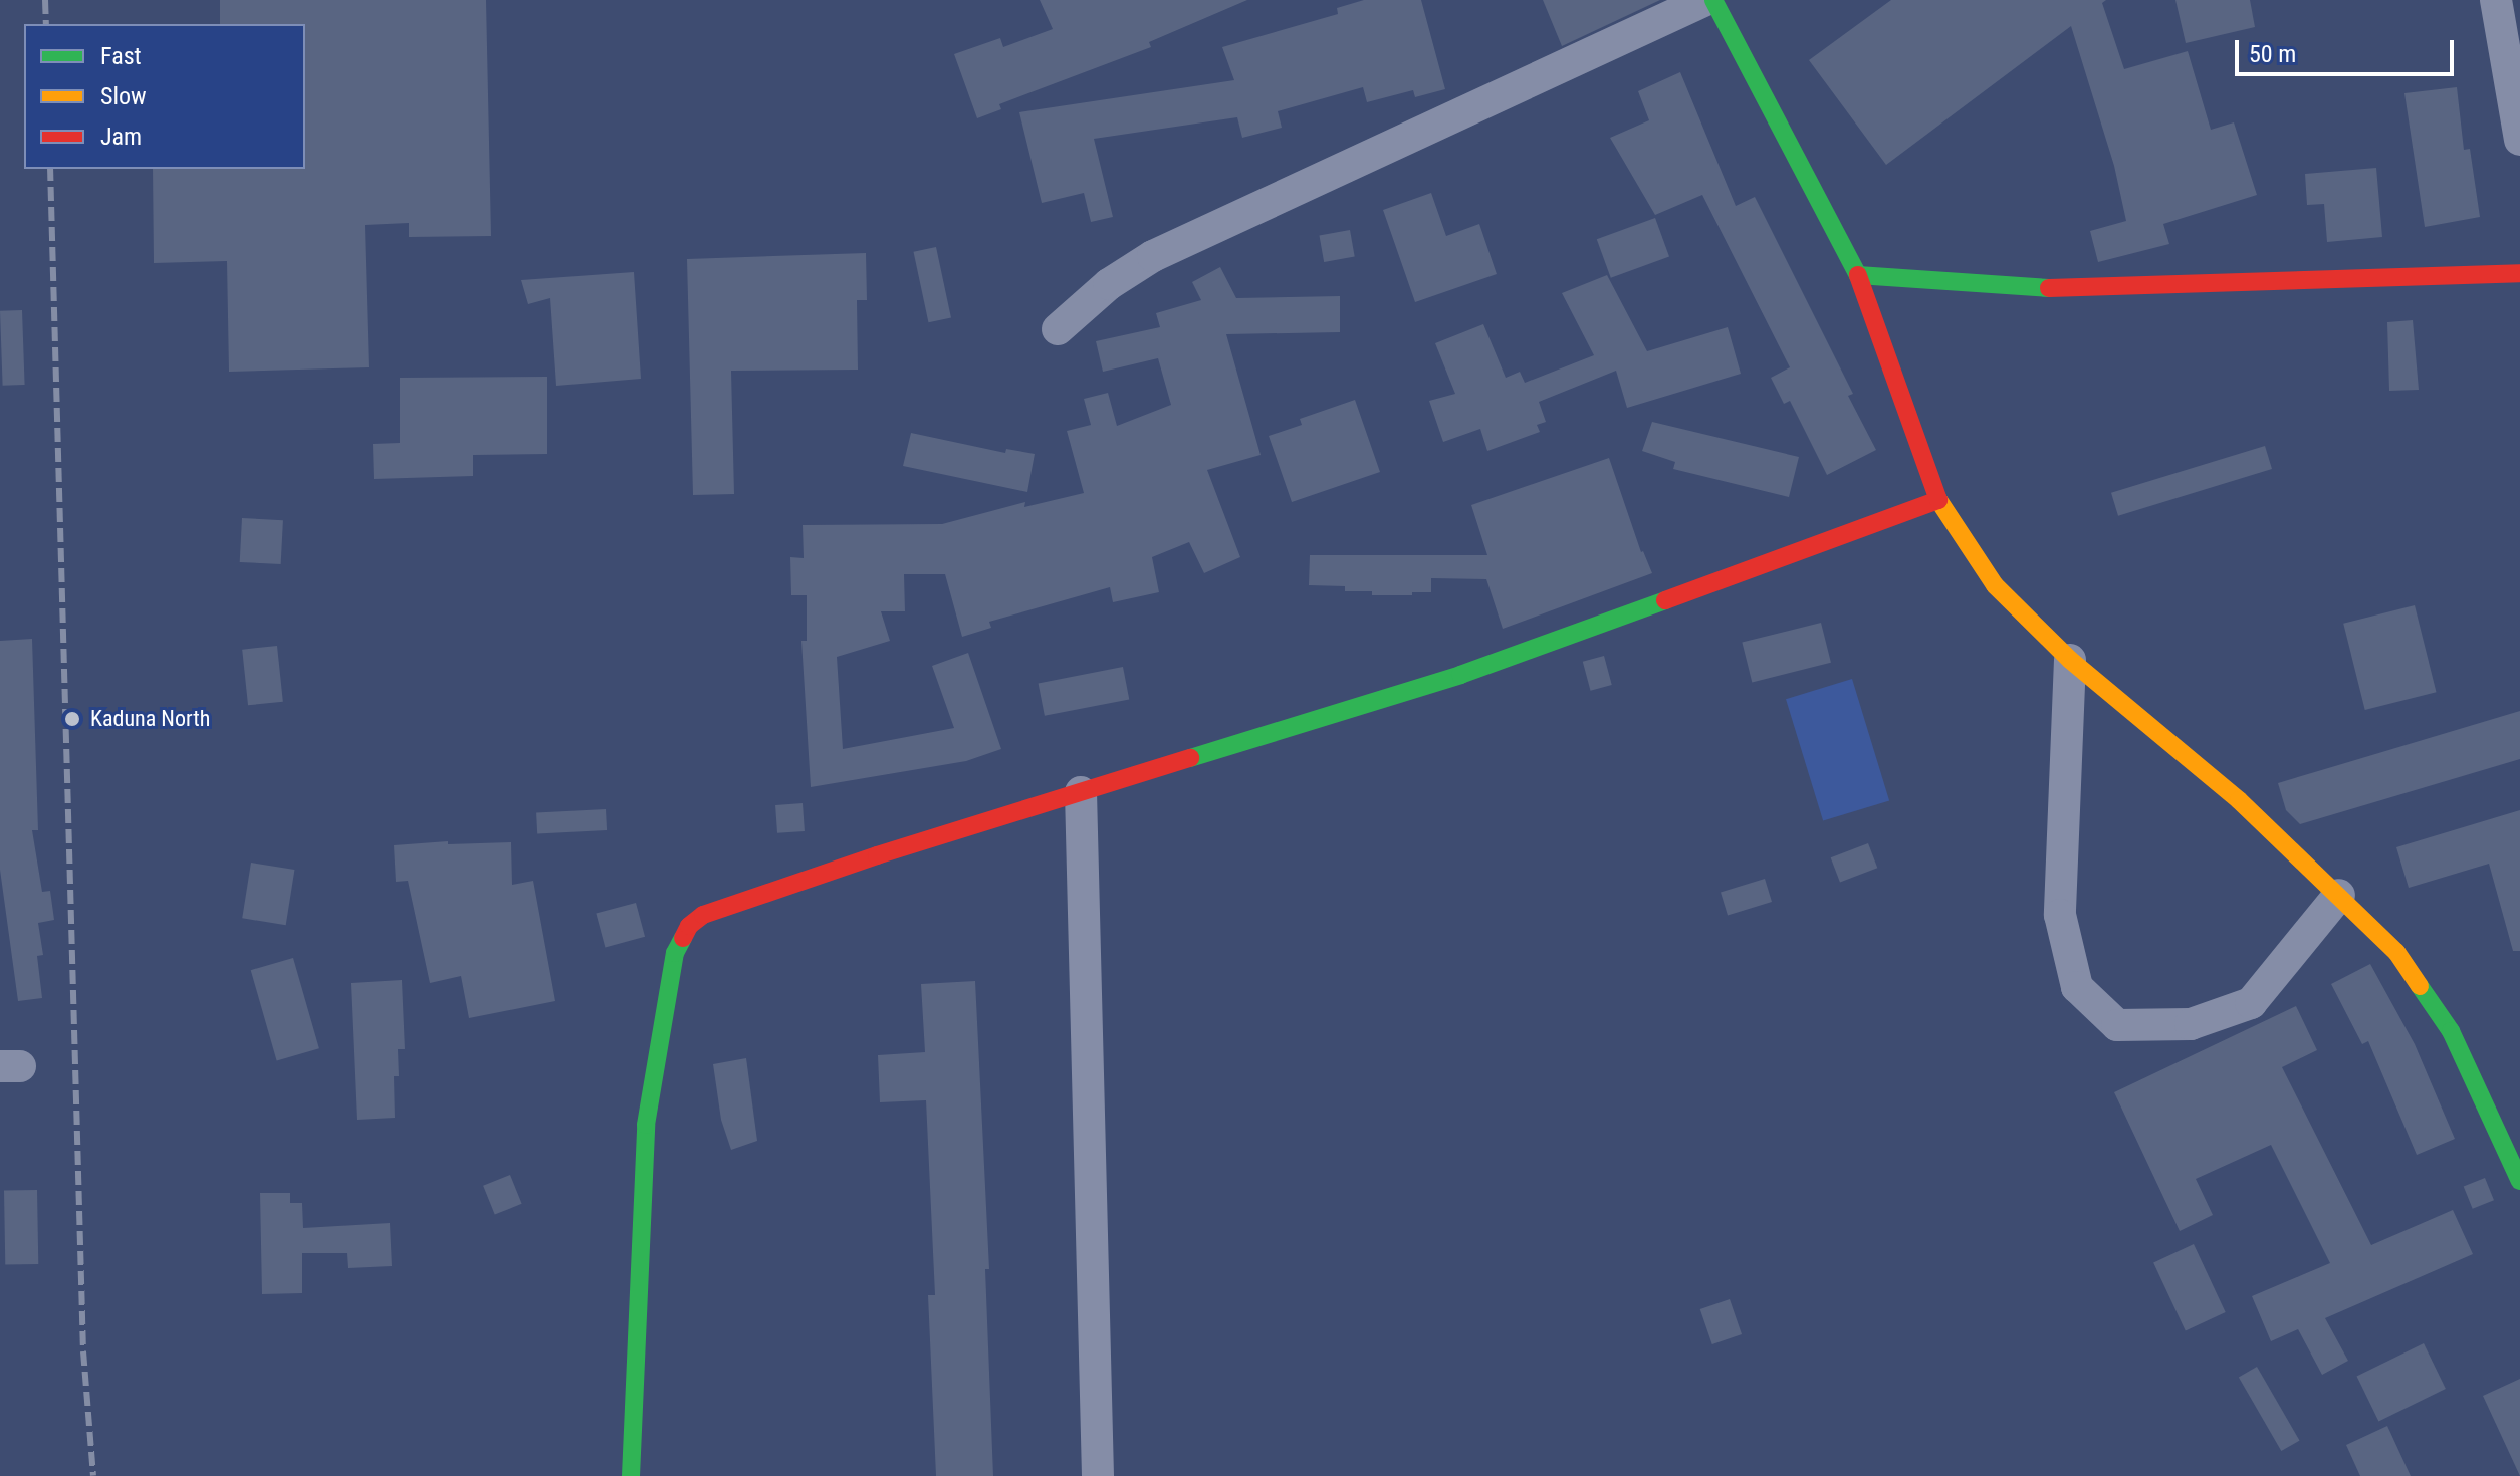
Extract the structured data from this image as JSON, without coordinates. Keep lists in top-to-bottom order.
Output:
{
  "places": ["Kaduna North"],
  "legend": ["Fast", "Slow", "Jam"],
  "scale_bar": "50 m"
}
